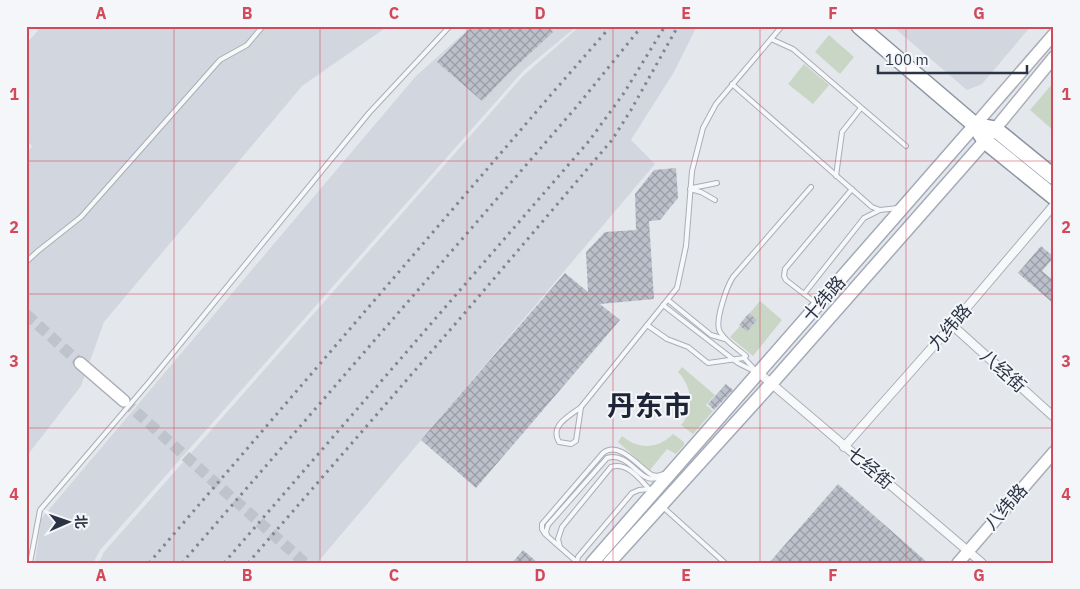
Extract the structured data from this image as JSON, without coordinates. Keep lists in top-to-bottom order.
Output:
{
  "streets": {
    "main road": ["十纬路"],
    "street": [
      "九纬路",
      "八经街",
      "七经街",
      "八纬路"
    ]
  },
  "crossings": [
    ["十纬路", "七经街"],
    ["九纬路", "八经街"],
    ["九纬路", "七经街"],
    ["七经街", "八纬路"]
  ],
  "districts": ["丹东市"],
  "scale_bar": "100 m",
  "north": "right",
  "grid": {
    "columns": [
      "A",
      "B",
      "C",
      "D",
      "E",
      "F",
      "G"
    ],
    "rows": [
      "1",
      "2",
      "3",
      "4"
    ]
  }
}
